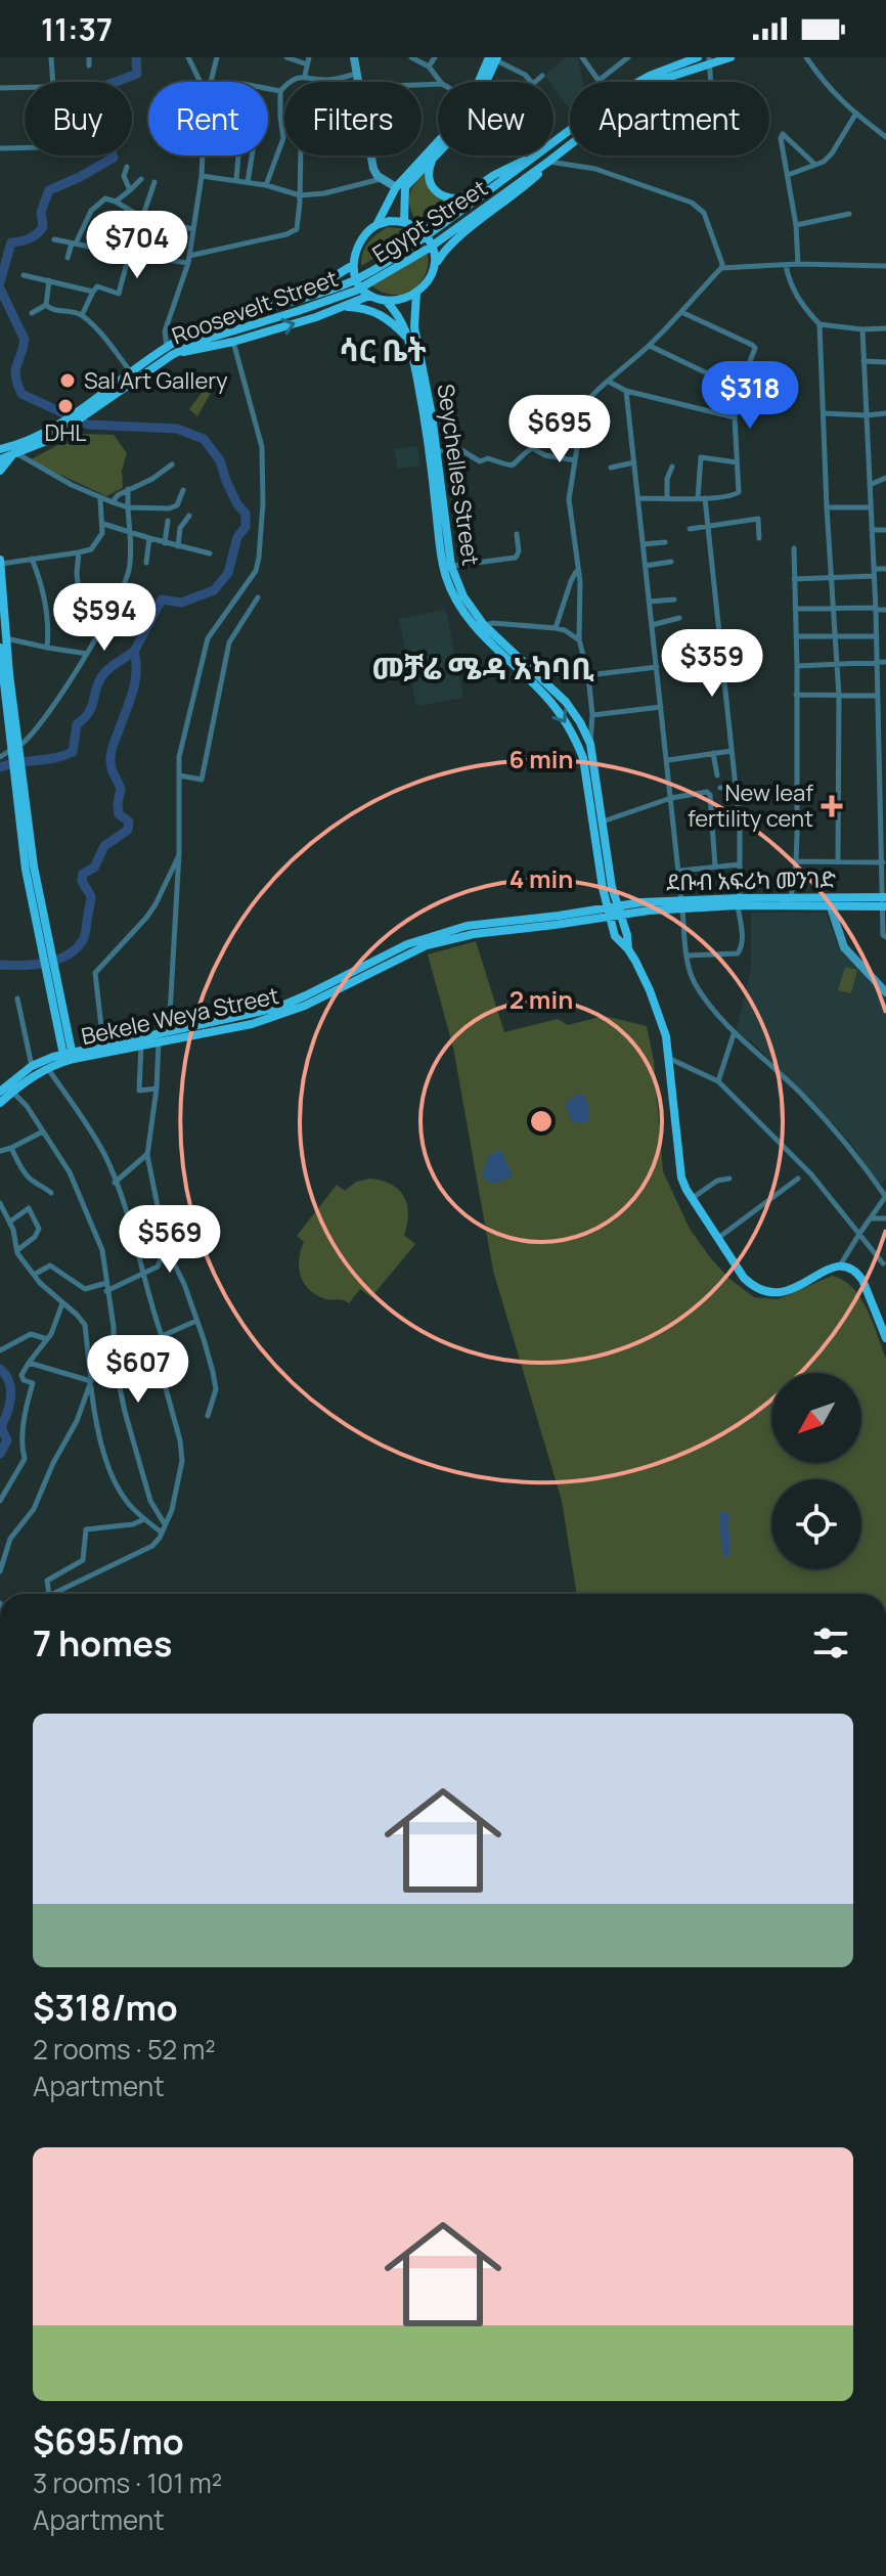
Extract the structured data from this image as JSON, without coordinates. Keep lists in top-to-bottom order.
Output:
{
  "streets": {
    "main road": [
      "Egypt Street",
      "Roosevelt Street",
      "Seychelles Street",
      "ደቡብ አፍሪካ መንገድ",
      "Bekele Weya Street"
    ]
  },
  "crossings": [
    ["Egypt Street", "Roosevelt Street"],
    ["Seychelles Street", "ደቡብ አፍሪካ መንገድ"],
    ["Seychelles Street", "Bekele Weya Street"],
    ["ደቡብ አፍሪካ መንገድ", "Bekele Weya Street"]
  ],
  "districts": ["ሳር ቤት", "መቻሬ ሜዳ አካባቢ"],
  "places": {
    "other": ["Sal Art Gallery", "DHL"],
    "health": ["New leaf fertility cent"]
  },
  "north": "bottom left",
  "page": {
    "status": "11:37",
    "chip": [
      "Buy",
      "Rent",
      "Filters",
      "New",
      "Apartment"
    ],
    "price": [
      "$704",
      "$318",
      "$695",
      "$594",
      "$359",
      "$569",
      "$607"
    ],
    "heading": "7 homes",
    "list": [
      {
        "name": "$318/mo",
        "note": "2 rooms · 52 m² · Apartment"
      },
      {
        "name": "$695/mo",
        "note": "3 rooms · 101 m² · Apartment"
      }
    ]
  },
  "rings": ["6 min", "4 min", "2 min"]
}
